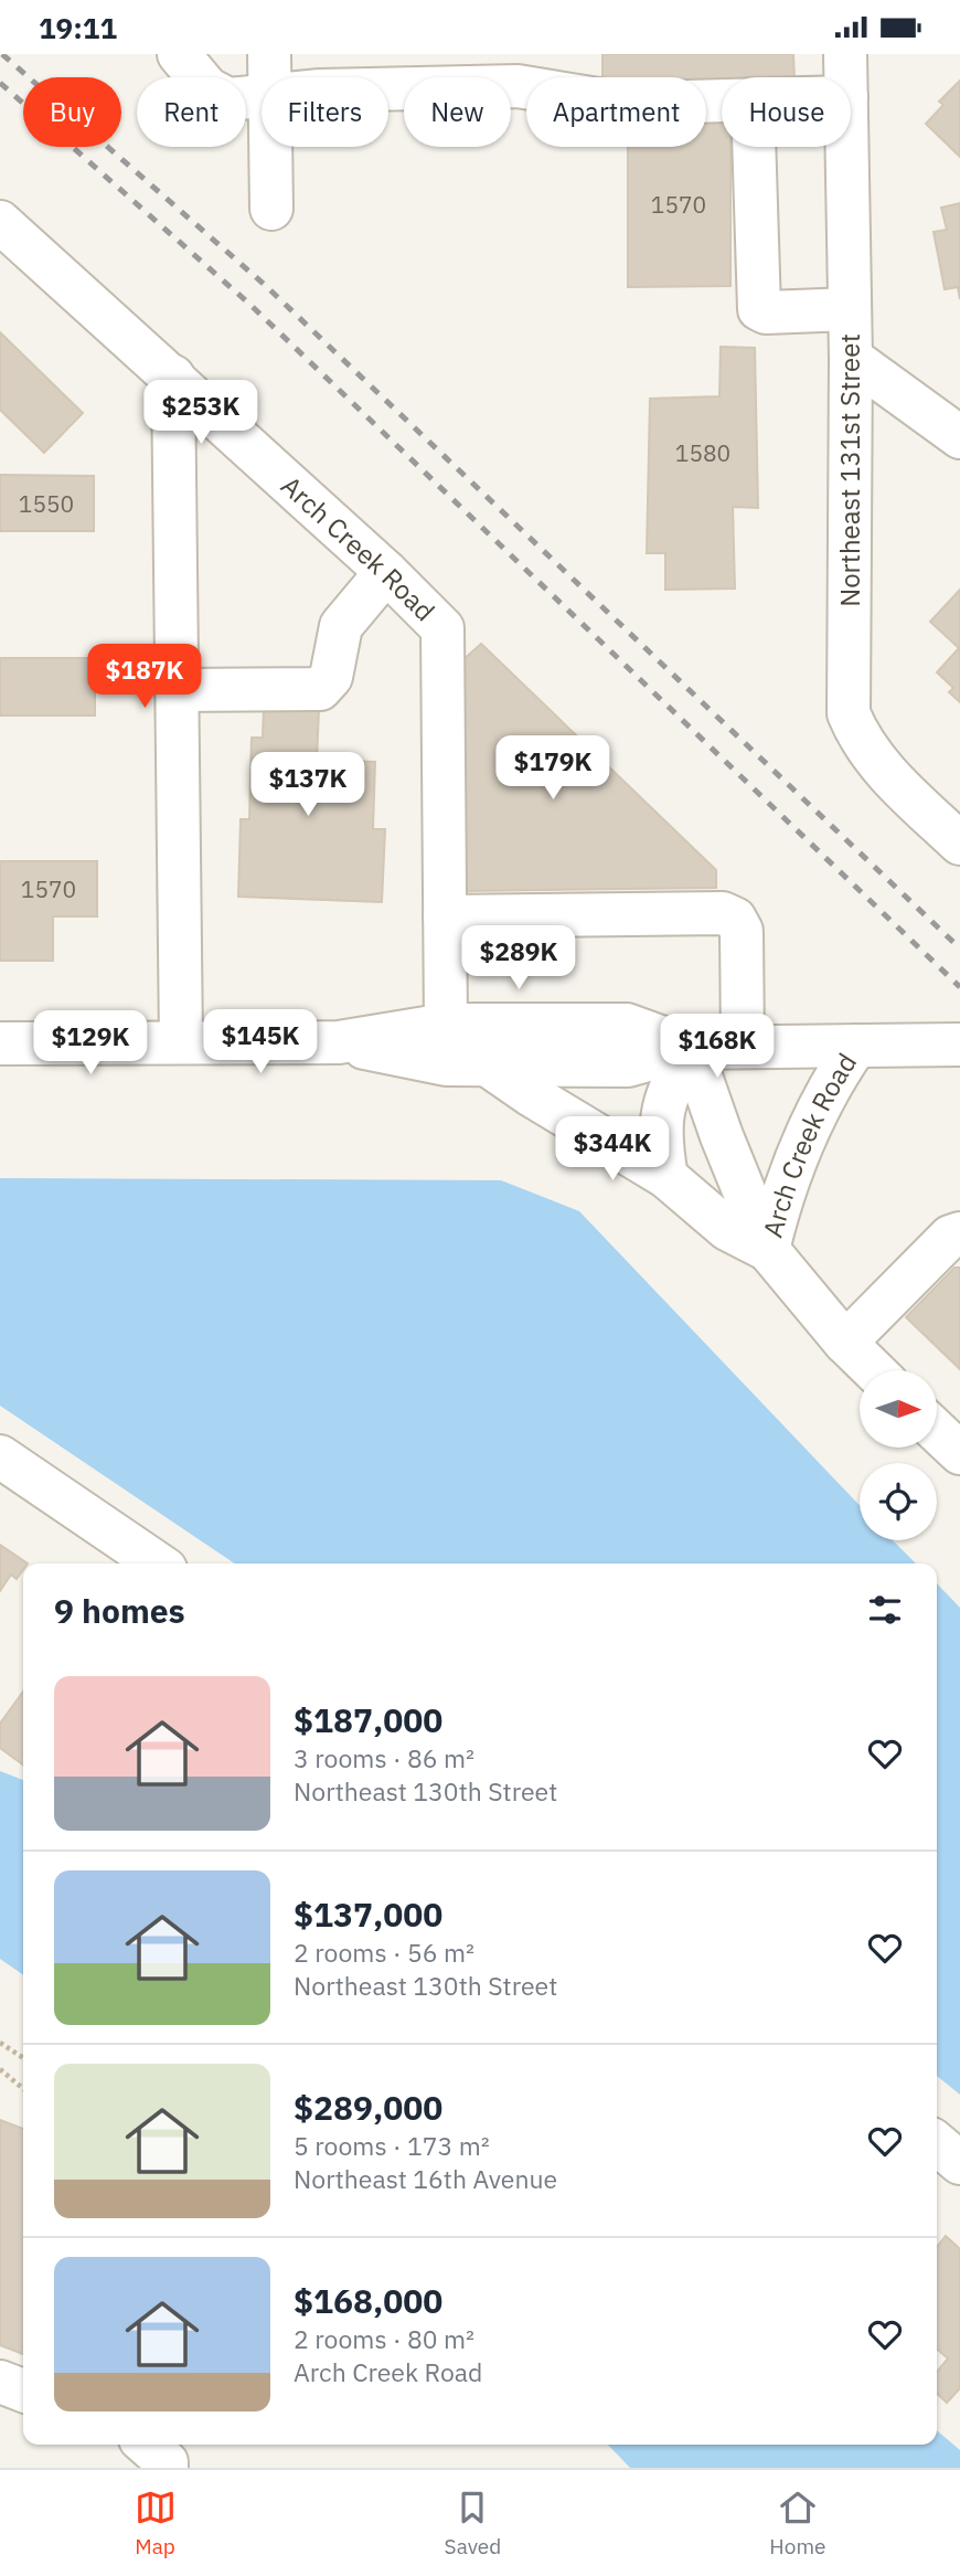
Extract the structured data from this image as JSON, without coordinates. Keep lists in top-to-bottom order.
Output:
{
  "streets": {
    "street": ["Northeast 131st Street", "Arch Creek Road"]
  },
  "house_numbers": [
    "1570",
    "1580",
    "1550",
    "1570"
  ],
  "north": "right",
  "page": {
    "status": "19:11",
    "chip": [
      "Buy",
      "Rent",
      "Filters",
      "New",
      "Apartment",
      "House"
    ],
    "price": [
      "$253K",
      "$187K",
      "$179K",
      "$137K",
      "$289K",
      "$145K",
      "$129K",
      "$168K",
      "$344K"
    ],
    "heading": "9 homes",
    "list": [
      {
        "name": "$187,000",
        "note": "3 rooms · 86 m² · Northeast 130th Street"
      },
      {
        "name": "$137,000",
        "note": "2 rooms · 56 m² · Northeast 130th Street"
      },
      {
        "name": "$289,000",
        "note": "5 rooms · 173 m² · Northeast 16th Avenue"
      },
      {
        "name": "$168,000",
        "note": "2 rooms · 80 m² · Arch Creek Road"
      }
    ],
    "tabs": ["Map", "Saved", "Home"]
  }
}
